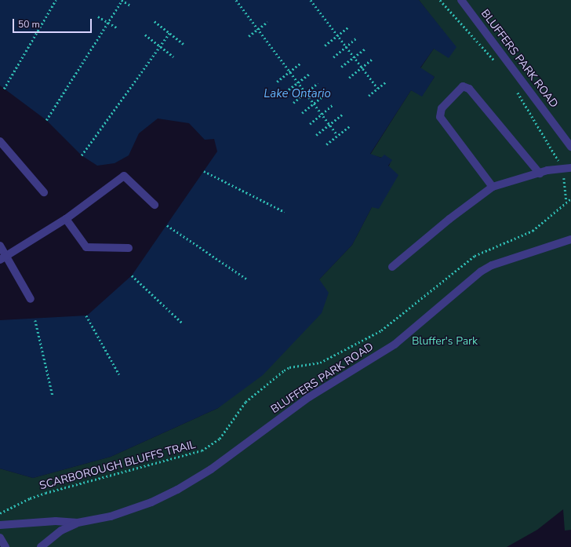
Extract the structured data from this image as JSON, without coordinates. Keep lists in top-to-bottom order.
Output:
{
  "streets": {
    "street": ["BLUFFERS PARK ROAD"],
    "path": ["SCARBOROUGH BLUFFS TRAIL"]
  },
  "water": ["Lake Ontario"],
  "parks": ["Bluffer's Park"],
  "scale_bar": "50 m"
}
